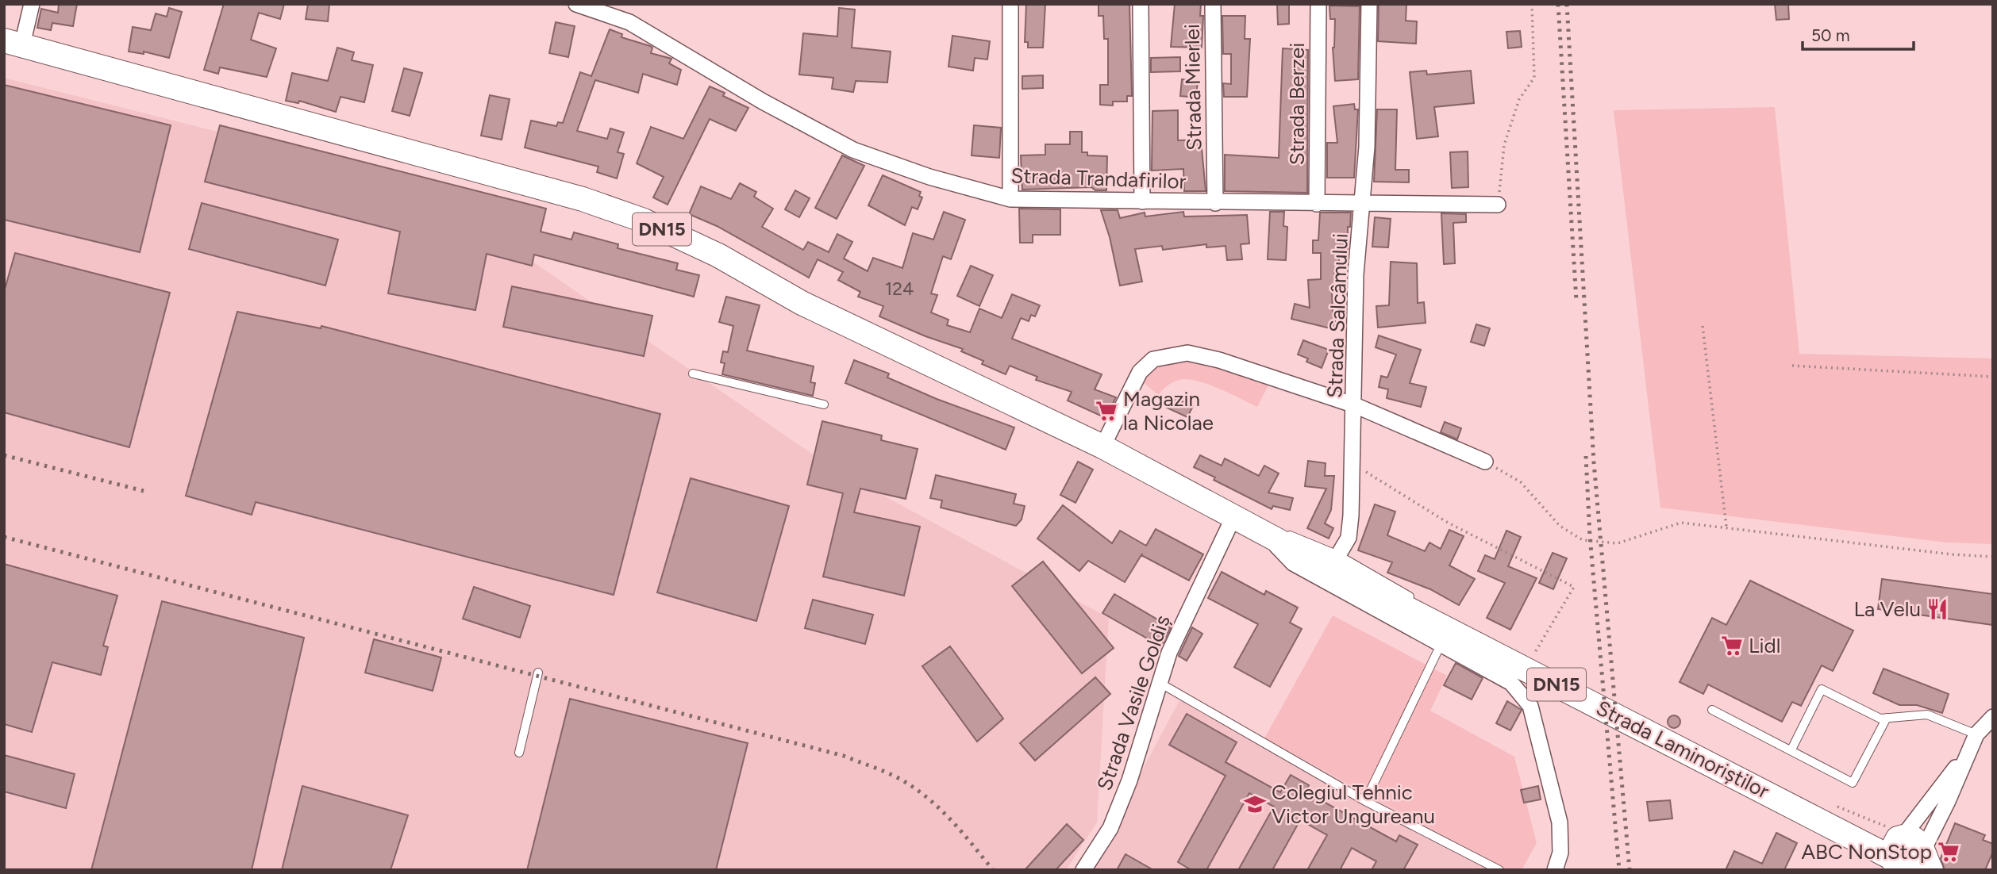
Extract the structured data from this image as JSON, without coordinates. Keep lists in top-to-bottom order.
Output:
{
  "streets": {
    "main road": ["DN15", "Strada Laminoriștilor"],
    "street": [
      "Strada Mierlei",
      "Strada Berzei",
      "Strada Trandafirilor",
      "Strada Salcâmului",
      "Strada Vasile Goldiș"
    ]
  },
  "crossings": [
    ["Strada Mierlei", "Strada Trandafirilor"],
    ["Strada Berzei", "Strada Trandafirilor"],
    ["Strada Trandafirilor", "Strada Salcâmului"],
    ["DN15", "Strada Salcâmului"],
    ["DN15", "Strada Vasile Goldiș"],
    ["DN15", "Strada Laminoriștilor"],
    ["Strada Salcâmului", "Strada Laminoriștilor"]
  ],
  "places": {
    "supermarket": ["Magazin la Nicolae", "Lidl", "ABC NonStop"],
    "restaurant": ["La Velu"],
    "school or university": ["Colegiul Tehnic Victor Ungureanu"]
  },
  "house_numbers": ["124"],
  "scale_bar": "50 m"
}
